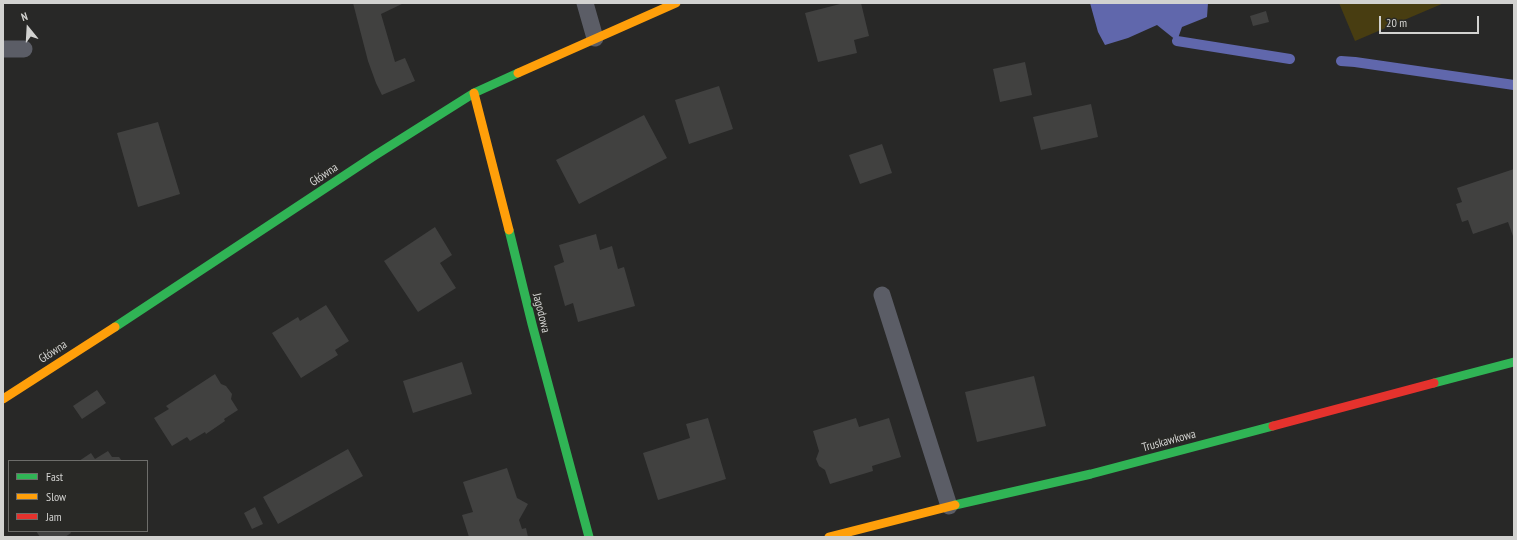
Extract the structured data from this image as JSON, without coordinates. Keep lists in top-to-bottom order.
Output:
{
  "streets": {
    "street": ["Główna", "Jagodowa", "Truskawkowa"]
  },
  "crossings": [
    ["Główna", "Jagodowa"]
  ],
  "legend": ["Fast", "Slow", "Jam"],
  "scale_bar": "20 m",
  "north": "top"
}
